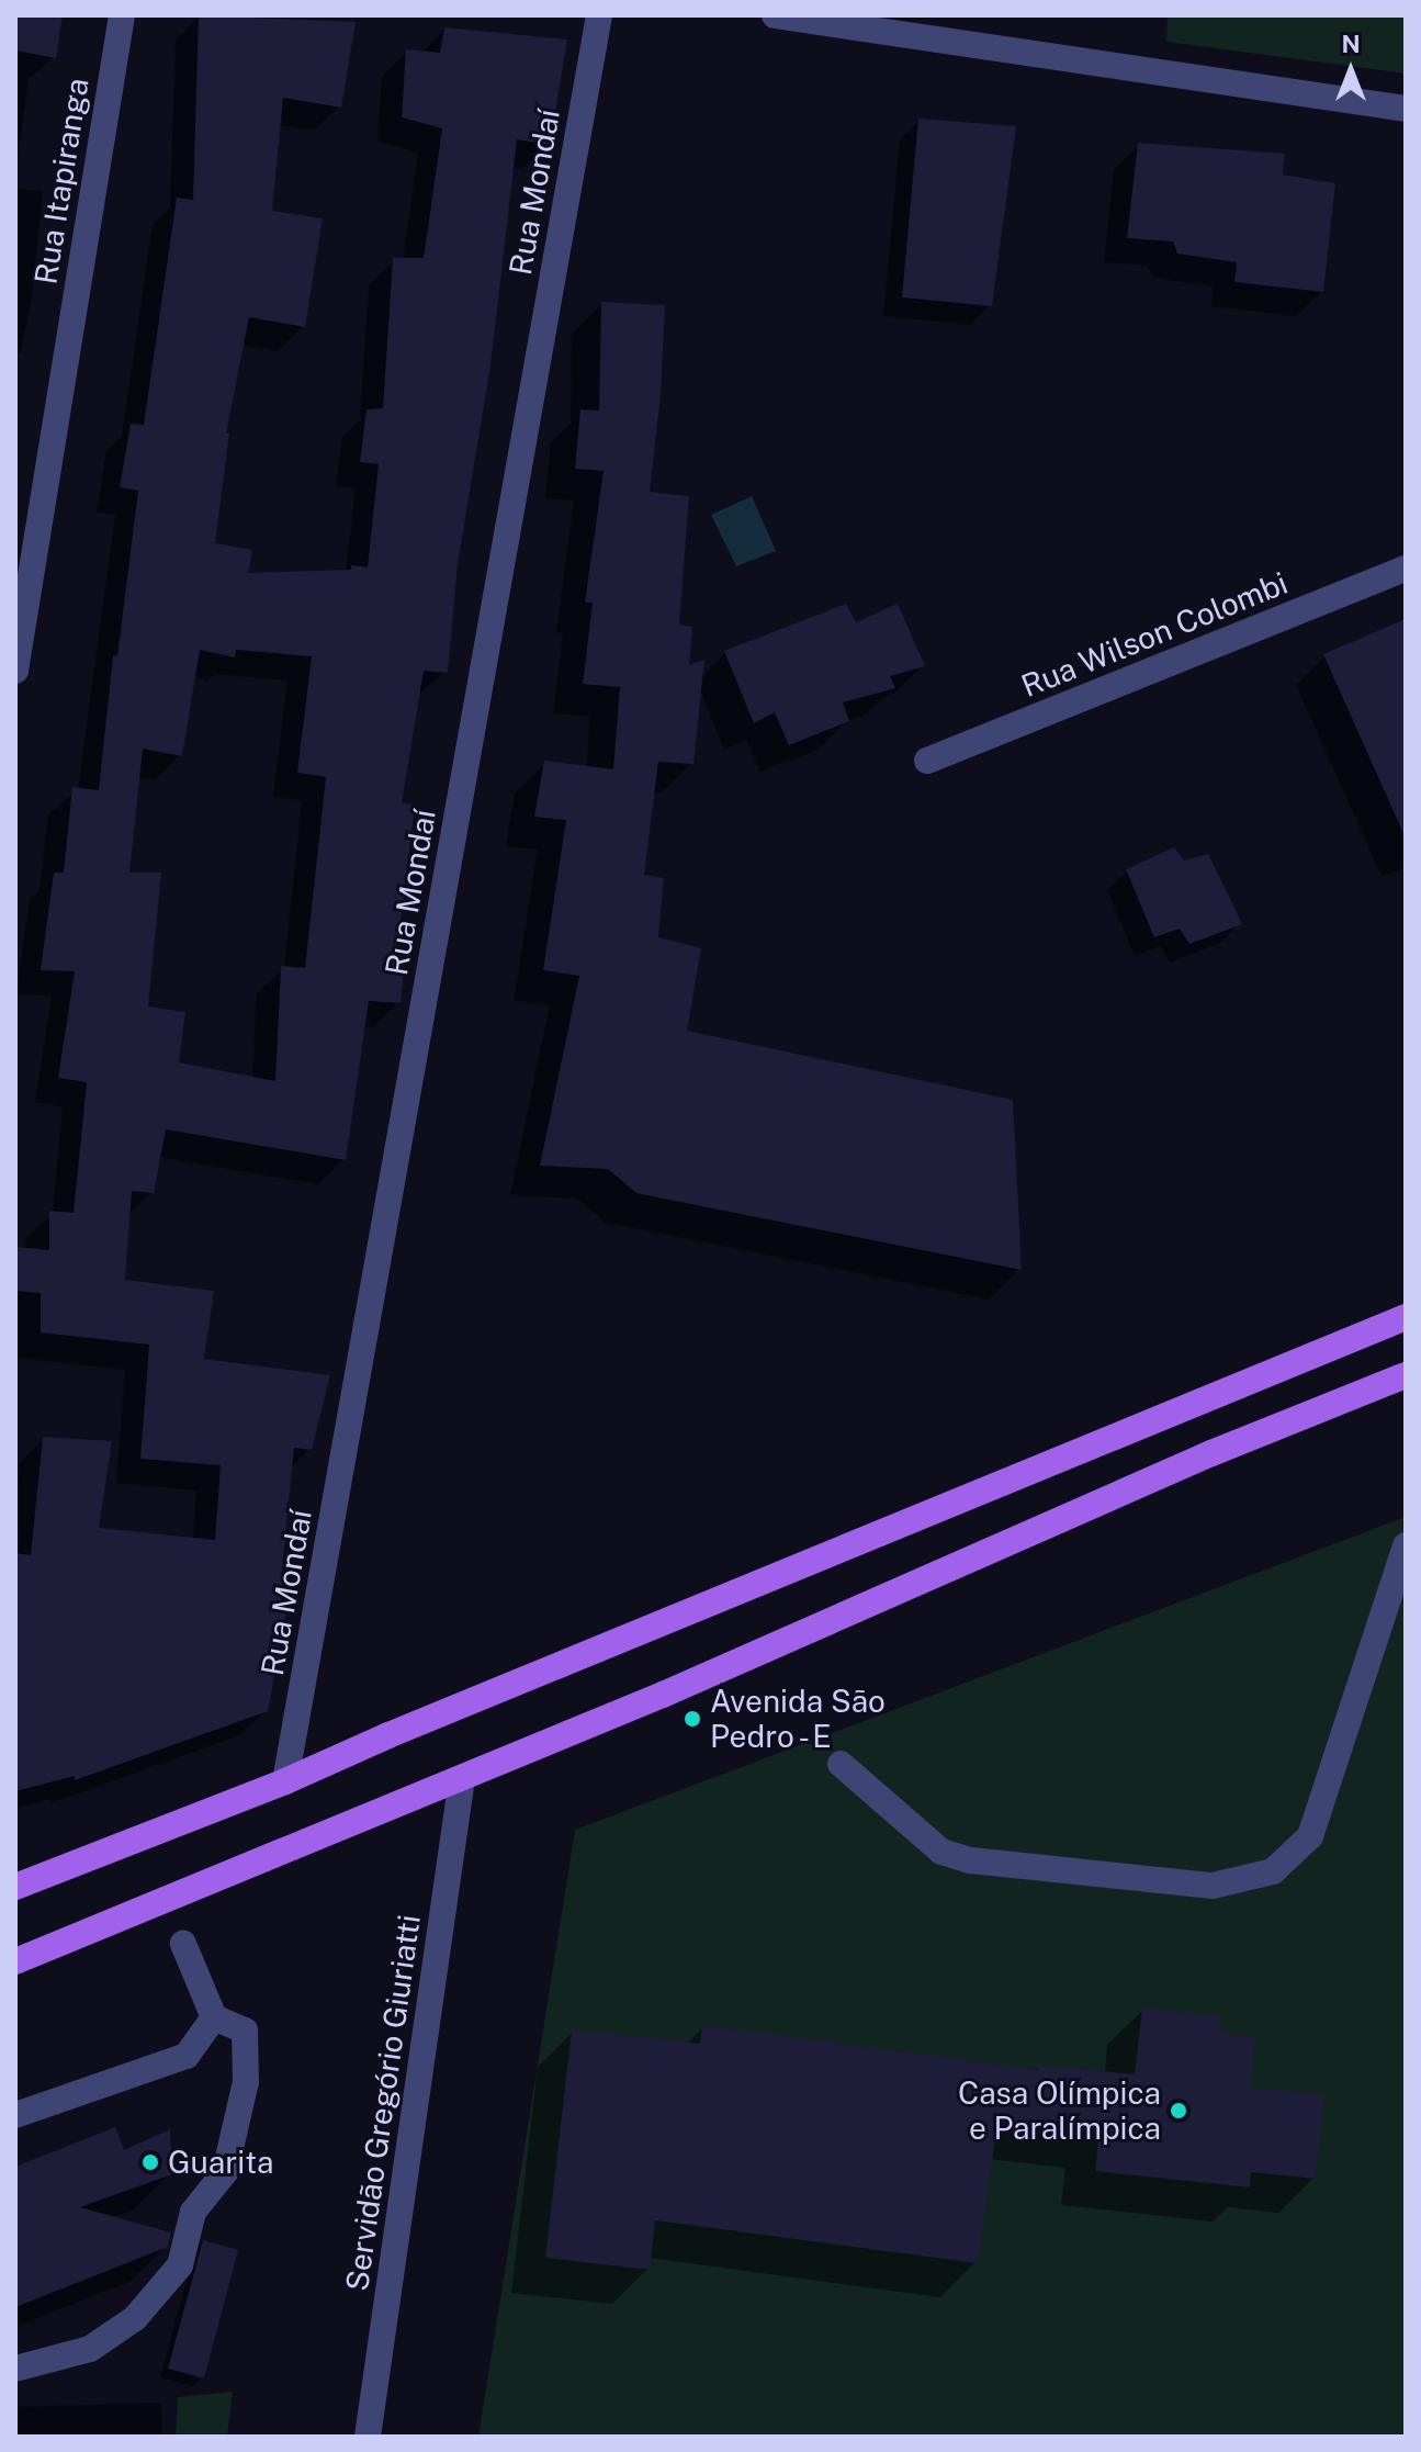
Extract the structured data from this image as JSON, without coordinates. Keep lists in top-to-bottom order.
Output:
{
  "streets": {
    "street": [
      "Rua Itapiranga",
      "Rua Mondaí",
      "Rua Wilson Colombi",
      "Servidão Gregório Giuriatti"
    ]
  },
  "places": ["Avenida São Pedro - E", "Casa Olímpica e Paralímpica", "Guarita"],
  "north": "top"
}
